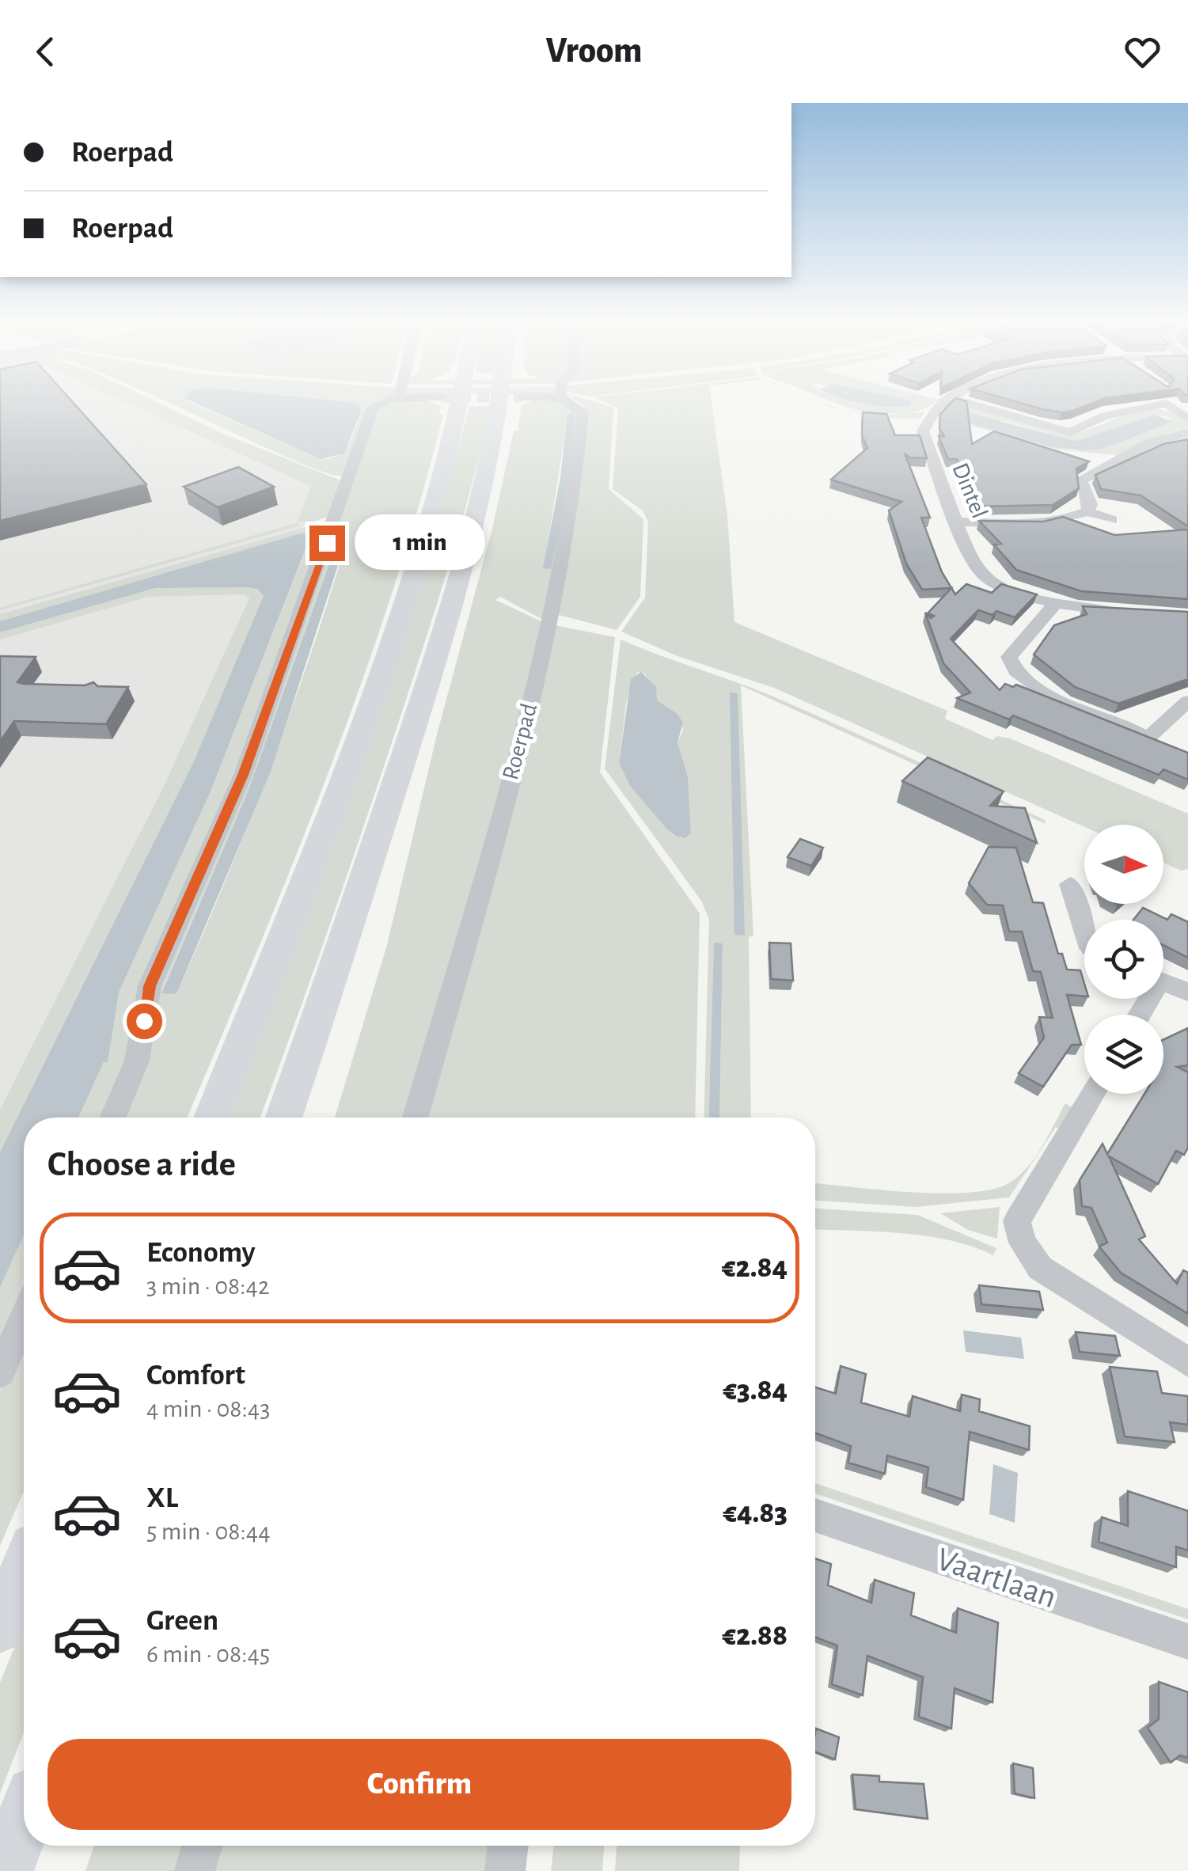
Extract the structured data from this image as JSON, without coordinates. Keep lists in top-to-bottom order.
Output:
{
  "streets": {
    "street": ["Dintel", "Roerpad", "Vaartlaan"]
  },
  "north": "right",
  "page": {
    "header": "Vroom",
    "banner": ["Roerpad", "Roerpad"],
    "bubble": "1 min",
    "heading": "Choose a ride",
    "list": [
      {
        "name": "Economy",
        "note": "3 min · 08:42",
        "value": "€2.84"
      },
      {
        "name": "Comfort",
        "note": "4 min · 08:43",
        "value": "€3.84"
      },
      {
        "name": "XL",
        "note": "5 min · 08:44",
        "value": "€4.83"
      },
      {
        "name": "Green",
        "note": "6 min · 08:45",
        "value": "€2.88"
      }
    ],
    "buttons": "Confirm"
  }
}
